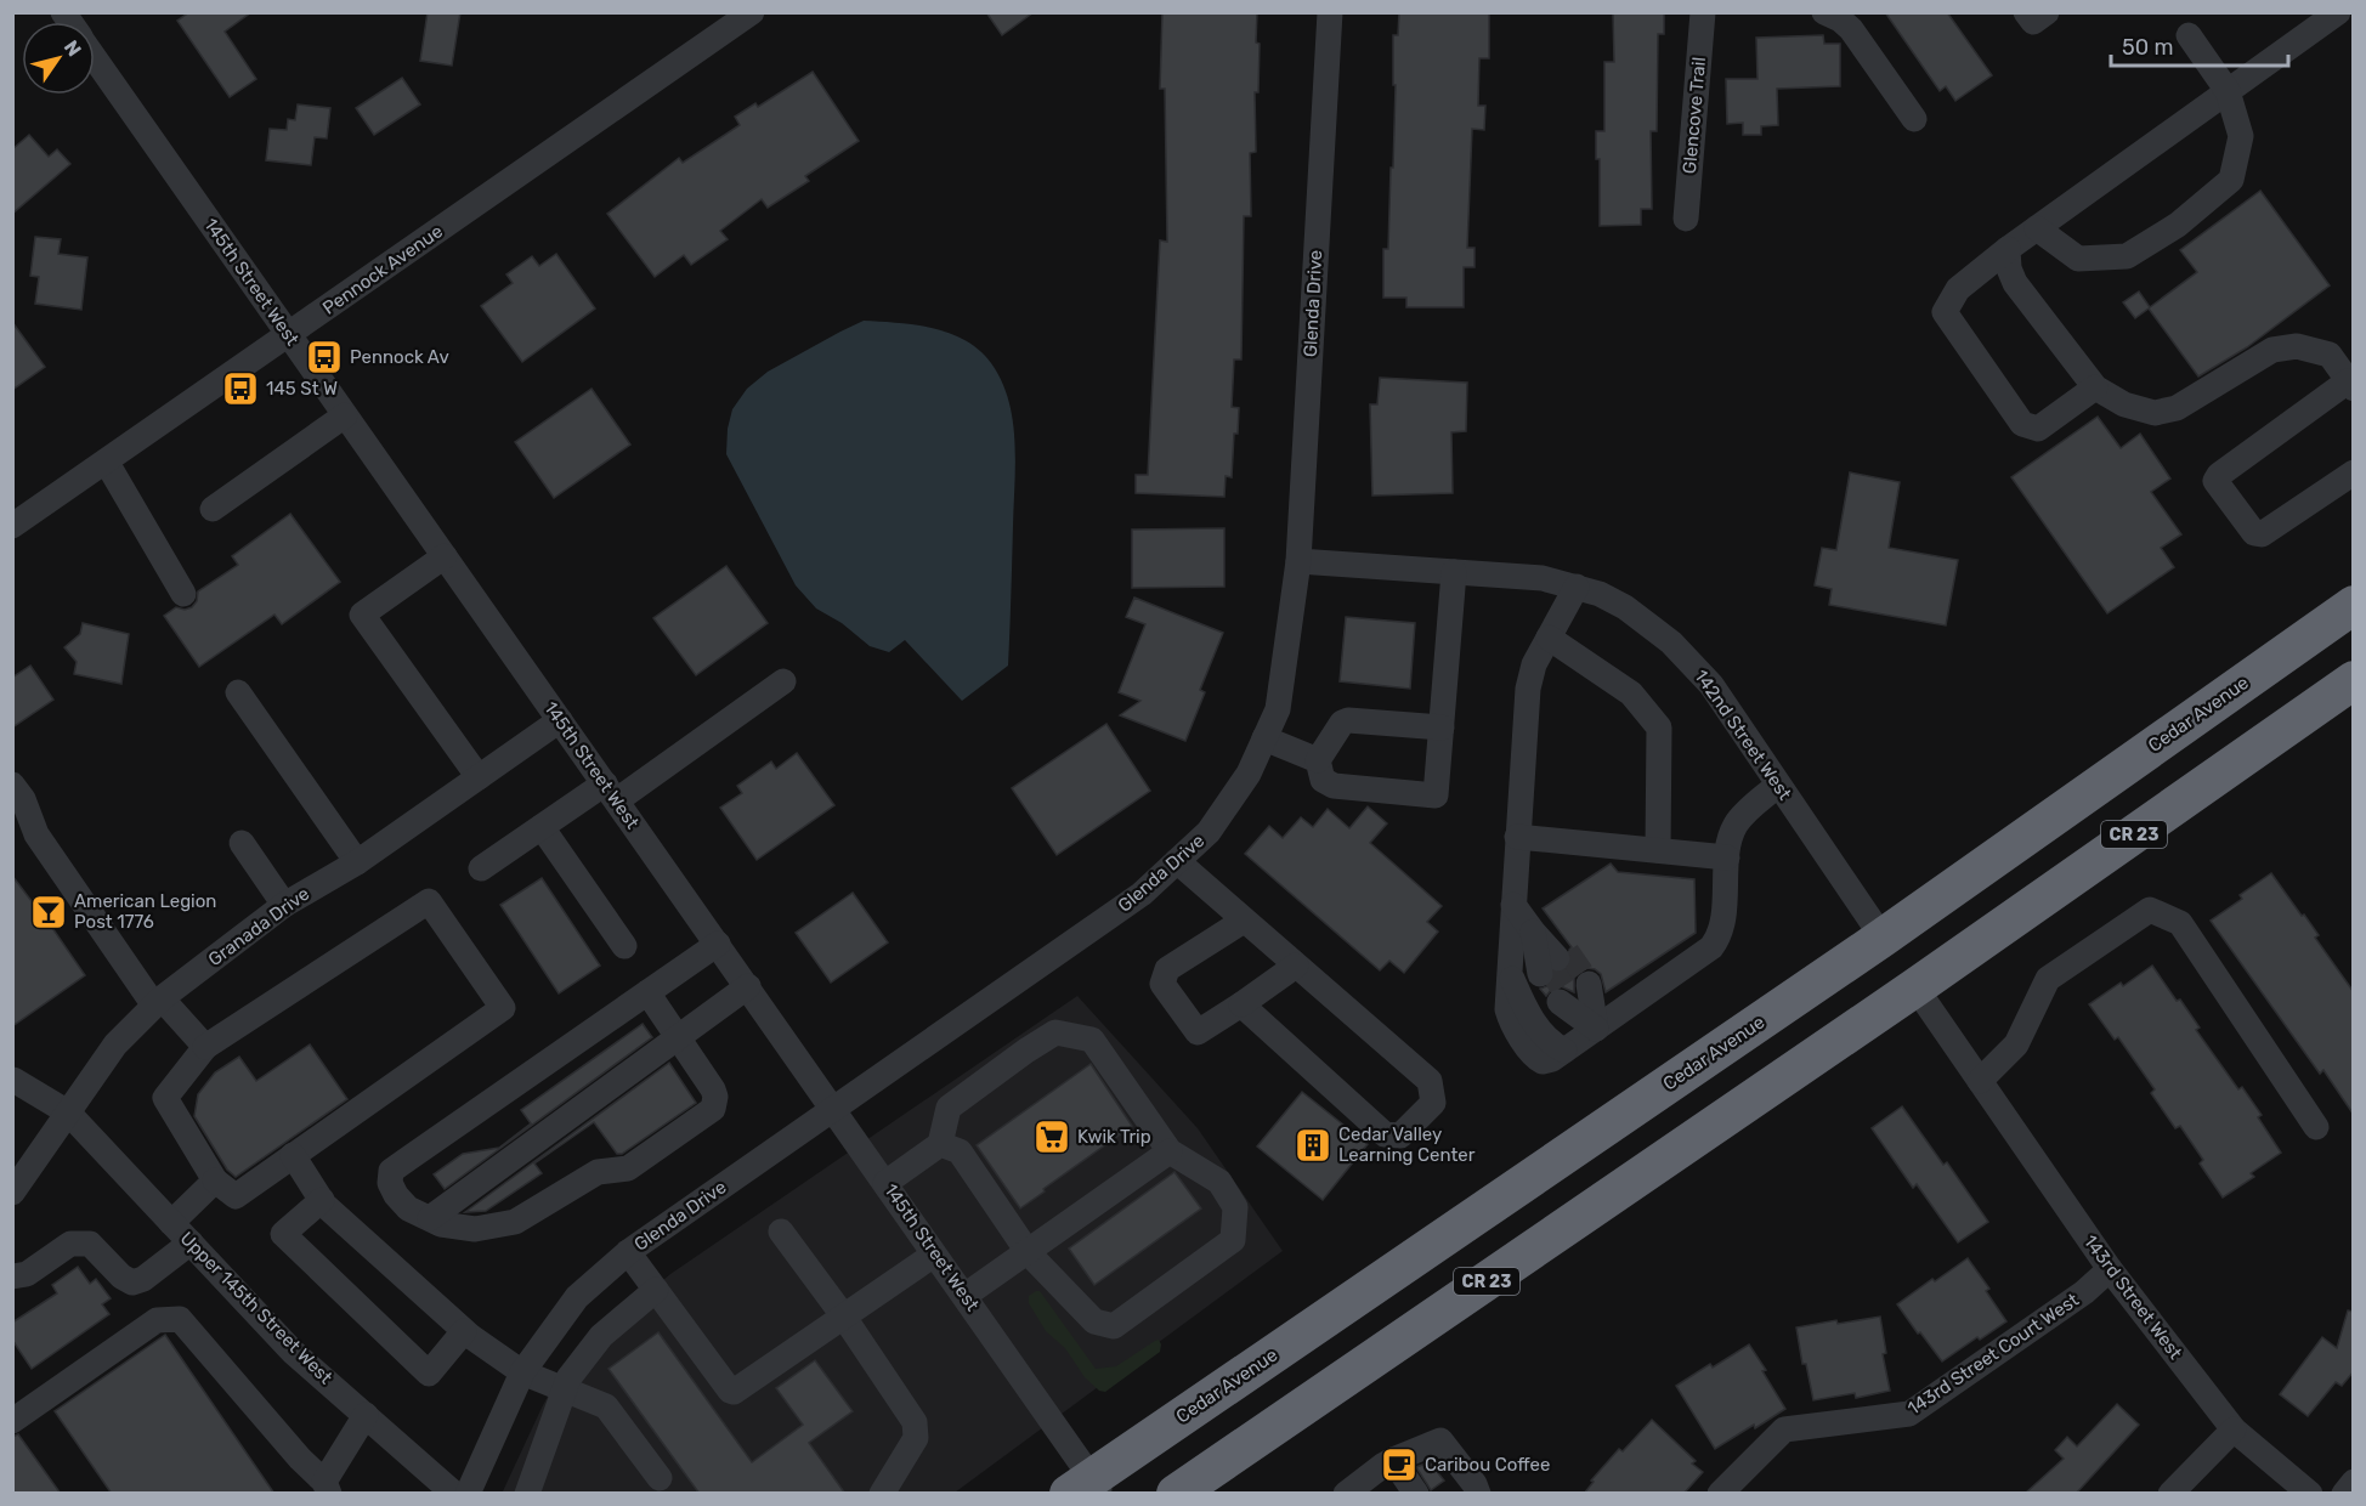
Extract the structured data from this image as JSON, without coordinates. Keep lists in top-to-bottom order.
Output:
{
  "streets": {
    "highway": ["Cedar Avenue", "CR 23"],
    "street": [
      "Glencove Trail",
      "Pennock Avenue",
      "145th Street West",
      "Glenda Drive",
      "142nd Street West",
      "Granada Drive",
      "143rd Street West",
      "Upper 145th Street West",
      "143rd Street Court West"
    ]
  },
  "crossings": [
    ["Pennock Avenue", "145th Street West"],
    ["145th Street West", "Glenda Drive"],
    ["145th Street West", "Cedar Avenue"],
    ["145th Street West", "Granada Drive"],
    ["Glenda Drive", "142nd Street West"],
    ["Cedar Avenue", "142nd Street West"],
    ["CR 23", "143rd Street West"],
    ["Granada Drive", "Upper 145th Street West"],
    ["143rd Street West", "143rd Street Court West"]
  ],
  "places": {
    "bus stop": ["Pennock Av", "145 St W"],
    "bar": ["American Legion Post 1776"],
    "supermarket": ["Kwik Trip"],
    "building": ["Cedar Valley Learning Center"],
    "cafe": ["Caribou Coffee"]
  },
  "scale_bar": "50 m",
  "north": "top right"
}
